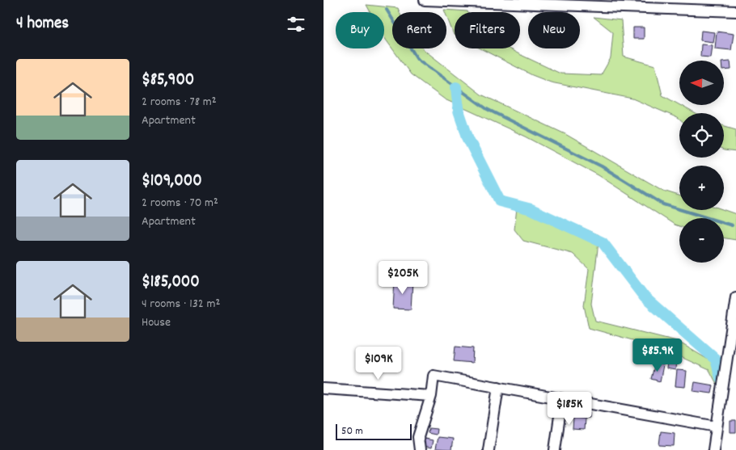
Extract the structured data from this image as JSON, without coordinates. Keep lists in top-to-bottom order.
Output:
{
  "scale_bar": "50 m",
  "north": "left",
  "page": {
    "heading": "4 homes",
    "chip": [
      "Buy",
      "Rent",
      "Filters",
      "New"
    ],
    "list": [
      {
        "name": "$85,900",
        "note": "2 rooms · 78 m² · Apartment"
      },
      {
        "name": "$109,000",
        "note": "2 rooms · 70 m² · Apartment"
      },
      {
        "name": "$185,000",
        "note": "4 rooms · 132 m² · House"
      }
    ],
    "map_buttons": ["+", "−"],
    "price": [
      "$205K",
      "$85.9K",
      "$109K",
      "$185K"
    ],
    "scale": "50 m"
  }
}
